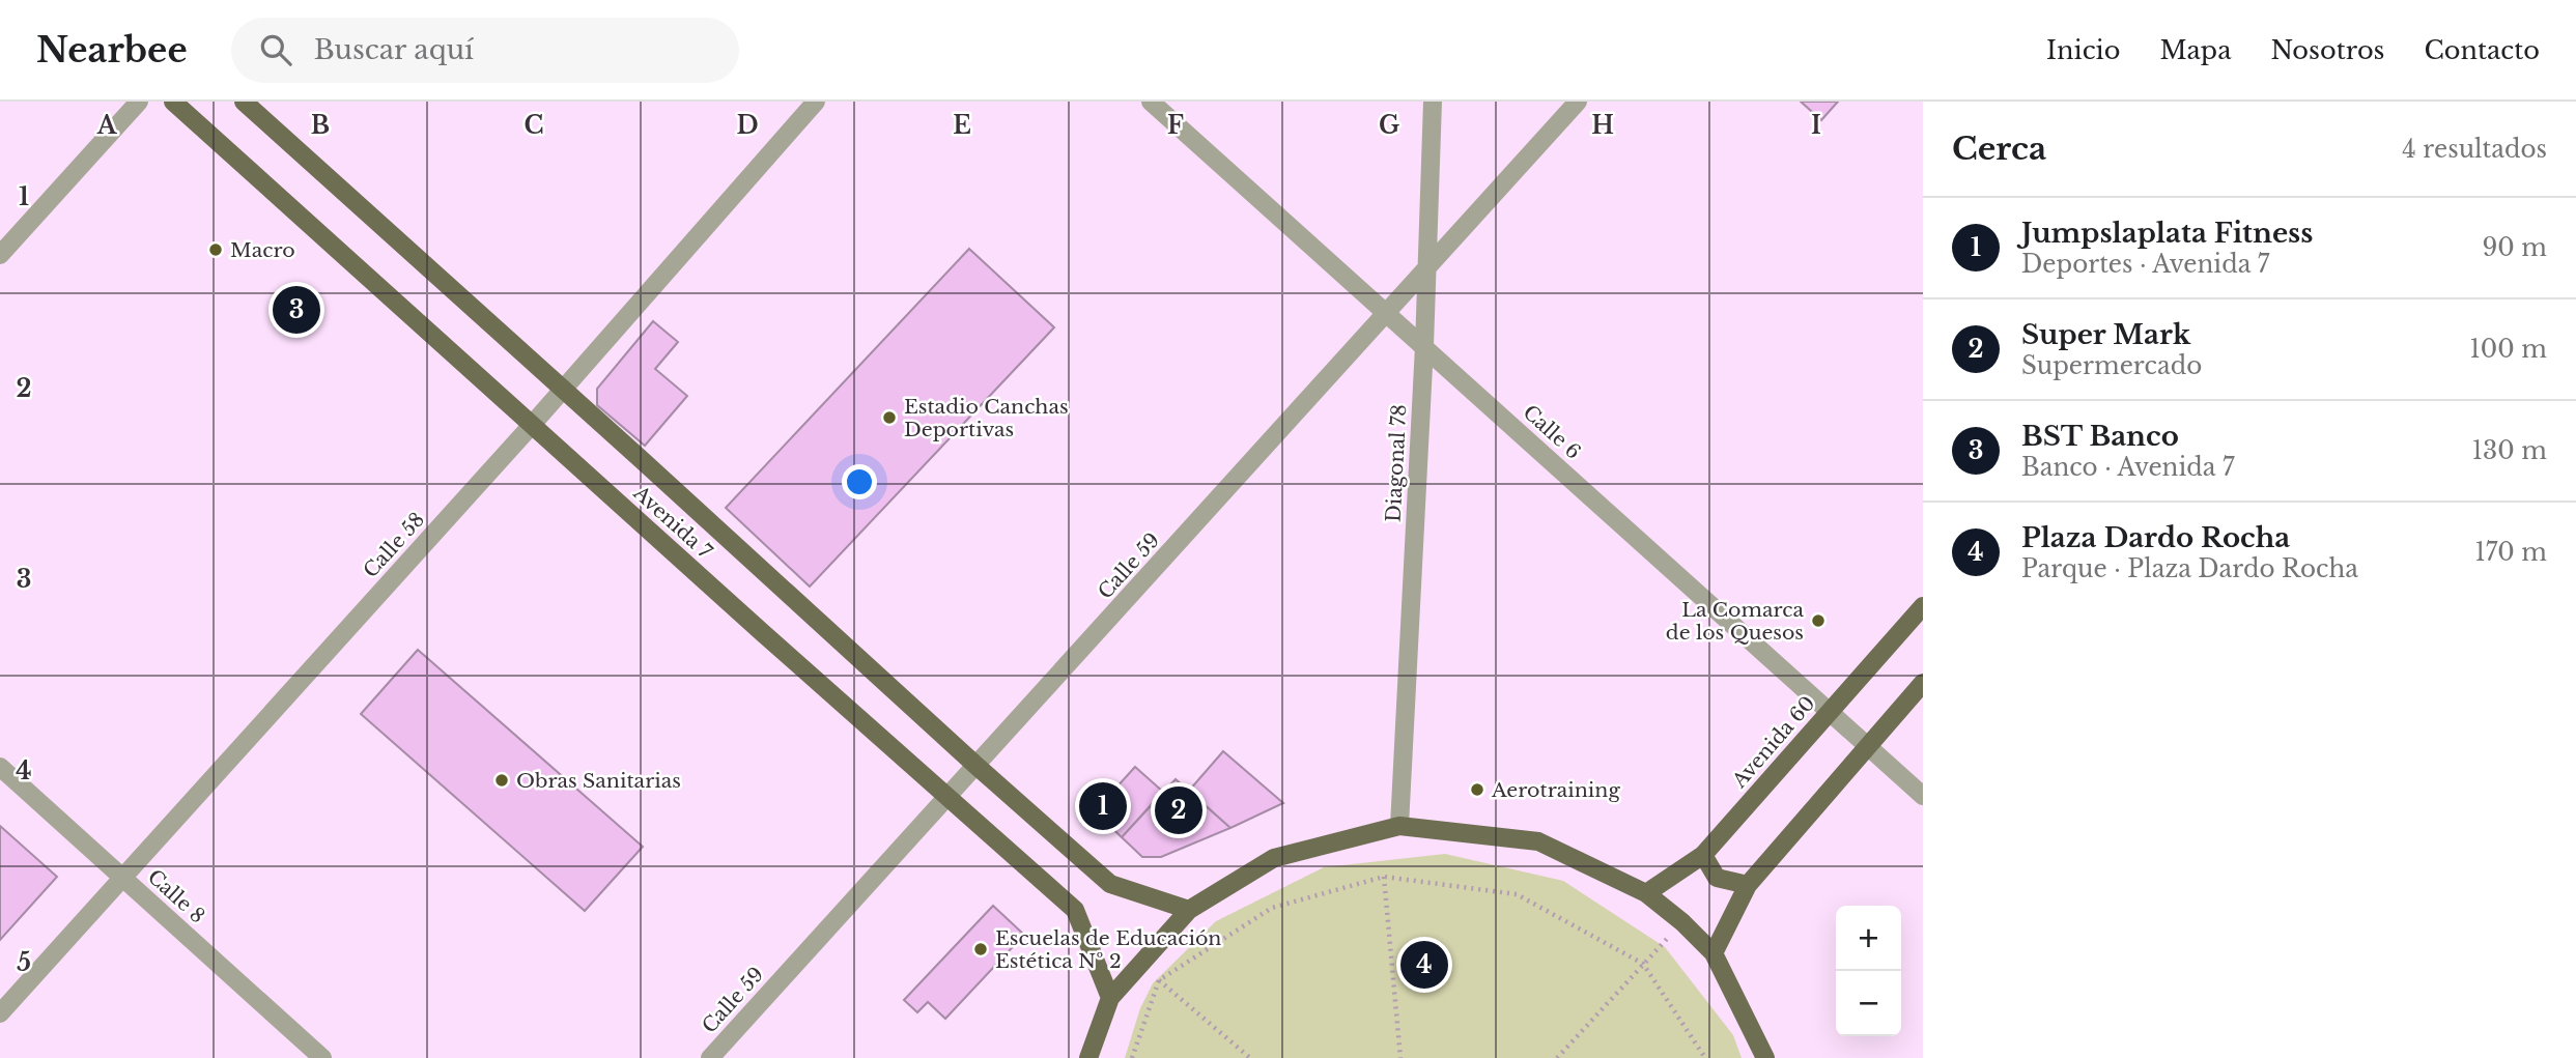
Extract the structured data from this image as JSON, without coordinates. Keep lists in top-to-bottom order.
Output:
{
  "streets": {
    "main road": ["Avenida 7", "Avenida 60"],
    "street": [
      "Calle 6",
      "Diagonal 78",
      "Calle 58",
      "Calle 59",
      "Calle 8"
    ]
  },
  "crossings": [
    ["Calle 6", "Diagonal 78"],
    ["Calle 6", "Calle 59"],
    ["Calle 6", "Avenida 60"],
    ["Diagonal 78", "Calle 59"],
    ["Avenida 7", "Calle 58"],
    ["Avenida 7", "Calle 59"],
    ["Calle 58", "Calle 8"]
  ],
  "places": [
    "Macro",
    "Estadio Canchas Deportivas",
    "La Comarca de los Quesos",
    "Obras Sanitarias",
    "Aerotraining",
    "Escuelas de Educación Estética Nº 2"
  ],
  "page": {
    "header": "Nearbee",
    "search": "Buscar aquí",
    "nav": [
      "Inicio",
      "Mapa",
      "Nosotros",
      "Contacto"
    ],
    "heading": ["Cerca", "4 resultados"],
    "list": [
      {
        "mark": "1",
        "name": "Jumpslaplata Fitness",
        "note": "Deportes · Avenida 7",
        "value": "90 m"
      },
      {
        "mark": "2",
        "name": "Super Mark",
        "note": "Supermercado",
        "value": "100 m"
      },
      {
        "mark": "3",
        "name": "BST Banco",
        "note": "Banco · Avenida 7",
        "value": "130 m"
      },
      {
        "mark": "4",
        "name": "Plaza Dardo Rocha",
        "note": "Parque · Plaza Dardo Rocha",
        "value": "170 m"
      }
    ],
    "pins": [
      "3",
      "1",
      "2",
      "4"
    ],
    "map_buttons": ["+", "−"]
  },
  "grid": {
    "columns": [
      "A",
      "B",
      "C",
      "D",
      "E",
      "F",
      "G",
      "H",
      "I"
    ],
    "rows": [
      "1",
      "2",
      "3",
      "4",
      "5"
    ]
  }
}
